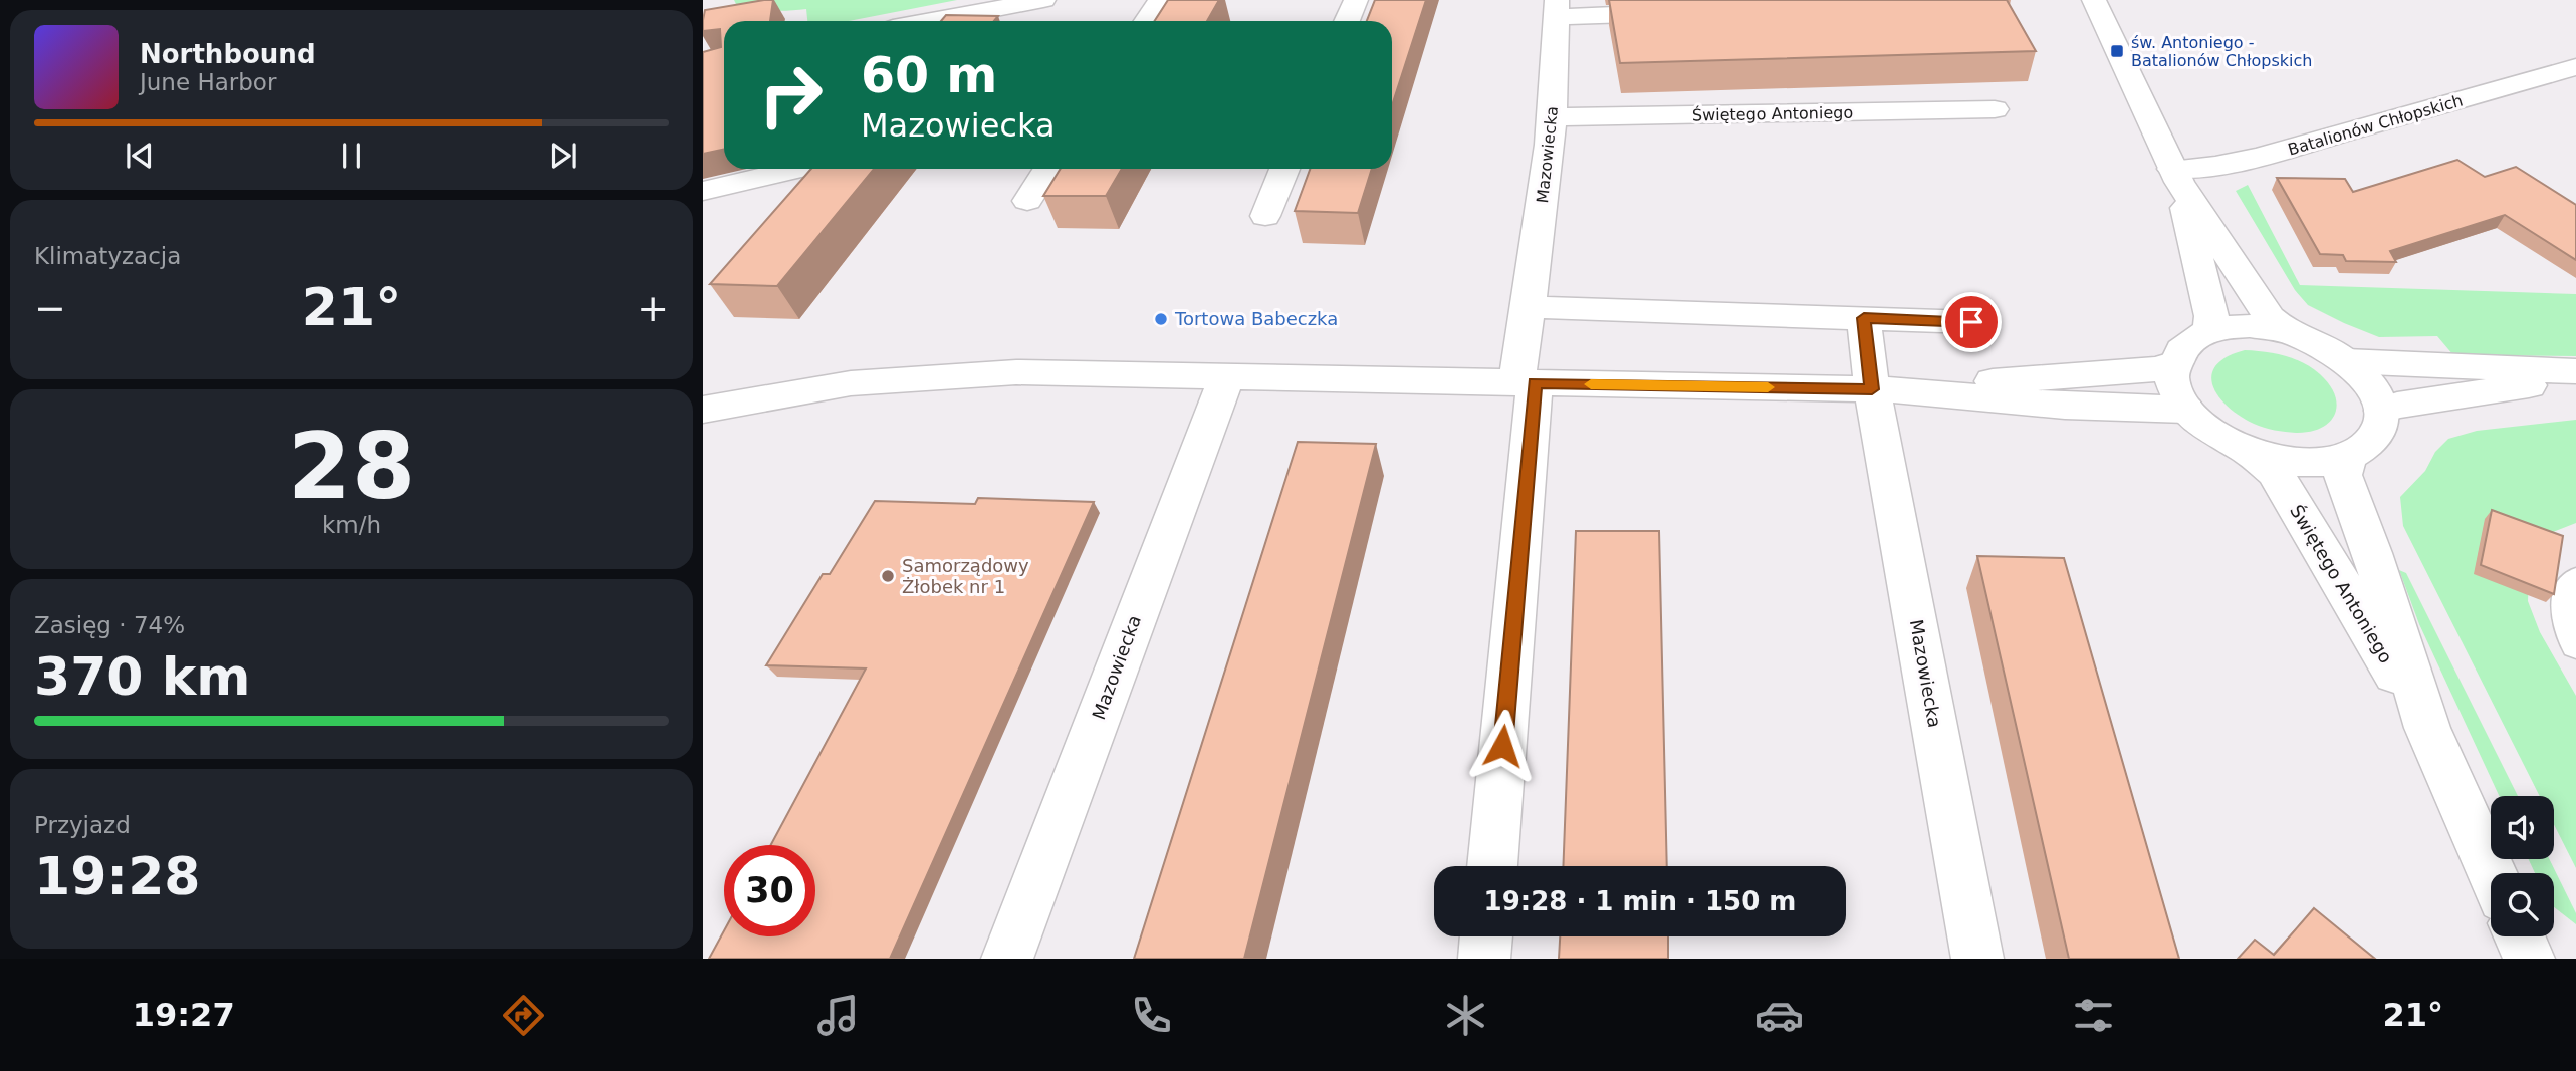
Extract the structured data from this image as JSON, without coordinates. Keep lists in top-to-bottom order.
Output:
{
  "streets": {
    "street": ["Świętego Antoniego", "Batalionów Chłopskich", "Mazowiecka"]
  },
  "crossings": [
    ["Świętego Antoniego", "Mazowiecka"]
  ],
  "places": {
    "transit": ["św. Antoniego - Batalionów Chłopskich"],
    "other": ["Tortowa Babeczka", "Samorządowy Żłobek nr 1"]
  },
  "page": {
    "turn": ["60 m", "Mazowiecka"],
    "song": ["Northbound", "June Harbor"],
    "tile": [
      "Klimatyzacja",
      ["28", "km/h"],
      ["Zasięg · 74%", "370 km"],
      ["Przyjazd", "19:28"]
    ],
    "heat": ["−", "21°", "+"],
    "limit": "30",
    "trip": "19:28 · 1 min · 150 m",
    "tabs": ["19:27", "21°"]
  }
}
